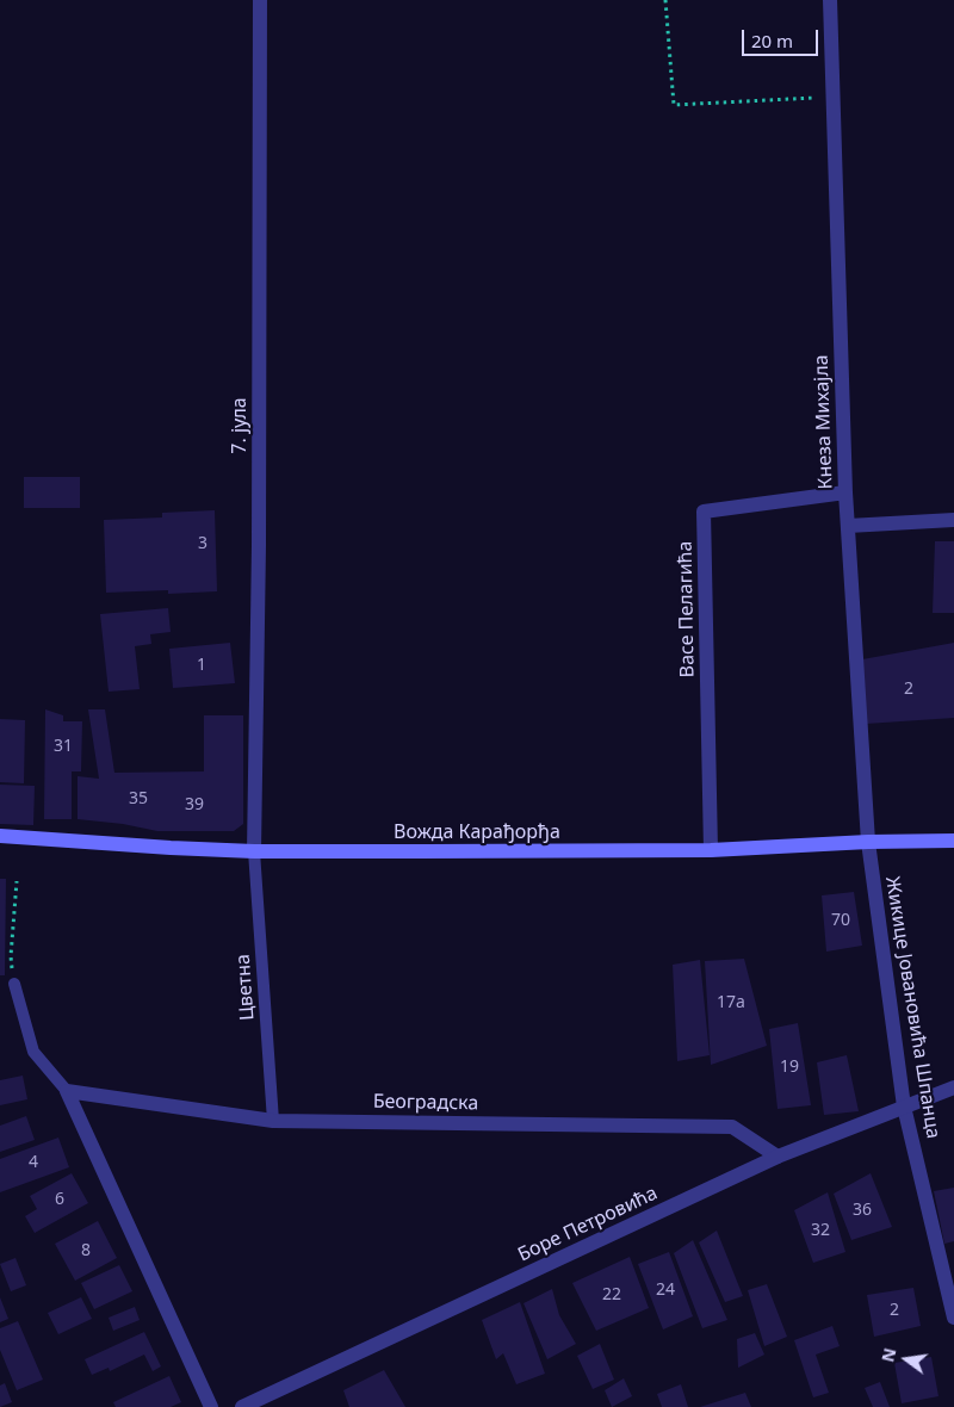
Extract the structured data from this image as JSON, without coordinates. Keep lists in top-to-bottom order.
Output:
{
  "streets": {
    "main road": ["Вожда Карађорђа"],
    "street": [
      "Кнеза Михајла",
      "7. јула",
      "Васе Пелагића",
      "Жикице Јовановића Шпанца",
      "Београдска",
      "Боре Петровића"
    ],
    "lane": ["Цветна"]
  },
  "crossings": [
    ["Кнеза Михајла", "Васе Пелагића"],
    ["Кнеза Михајла", "Вожда Карађорђа"],
    ["Кнеза Михајла", "Жикице Јовановића Шпанца"],
    ["7. јула", "Вожда Карађорђа"],
    ["7. јула", "Цветна"],
    ["Васе Пелагића", "Вожда Карађорђа"],
    ["Вожда Карађорђа", "Цветна"],
    ["Вожда Карађорђа", "Жикице Јовановића Шпанца"],
    ["Цветна", "Београдска"],
    ["Жикице Јовановића Шпанца", "Боре Петровића"],
    ["Београдска", "Боре Петровића"]
  ],
  "house_numbers": [
    "3",
    "1",
    "2",
    "31",
    "35",
    "39",
    "70",
    "17a",
    "19",
    "4",
    "6",
    "36",
    "32",
    "8",
    "24",
    "22",
    "2"
  ],
  "scale_bar": "20 m",
  "north": "left"
}
